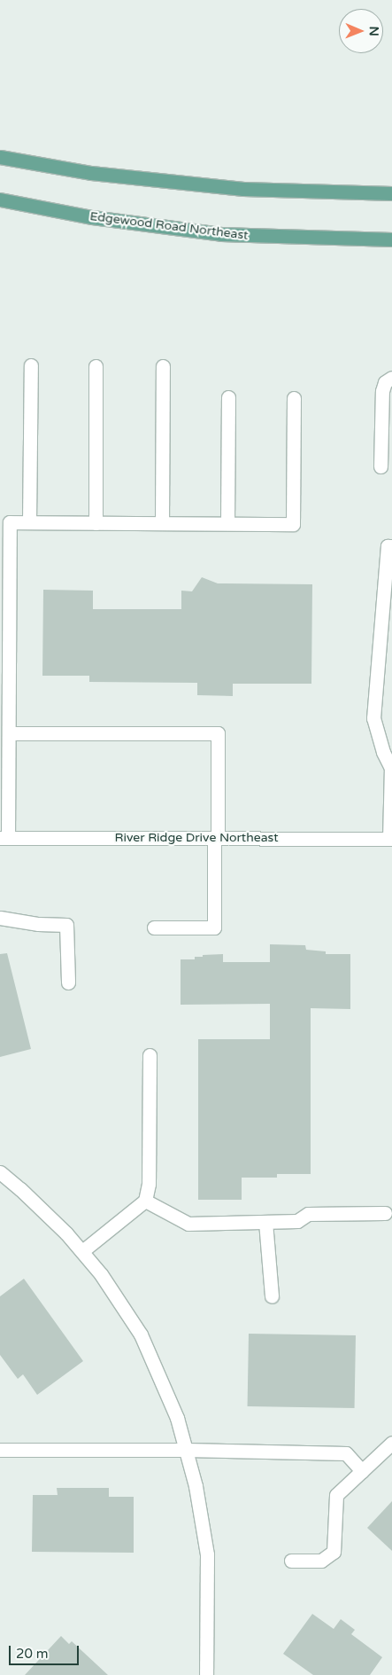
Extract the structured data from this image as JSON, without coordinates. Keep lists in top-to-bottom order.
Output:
{
  "streets": {
    "main road": ["Edgewood Road Northeast"],
    "street": ["River Ridge Drive Northeast"]
  },
  "scale_bar": "20 m",
  "north": "right"
}
